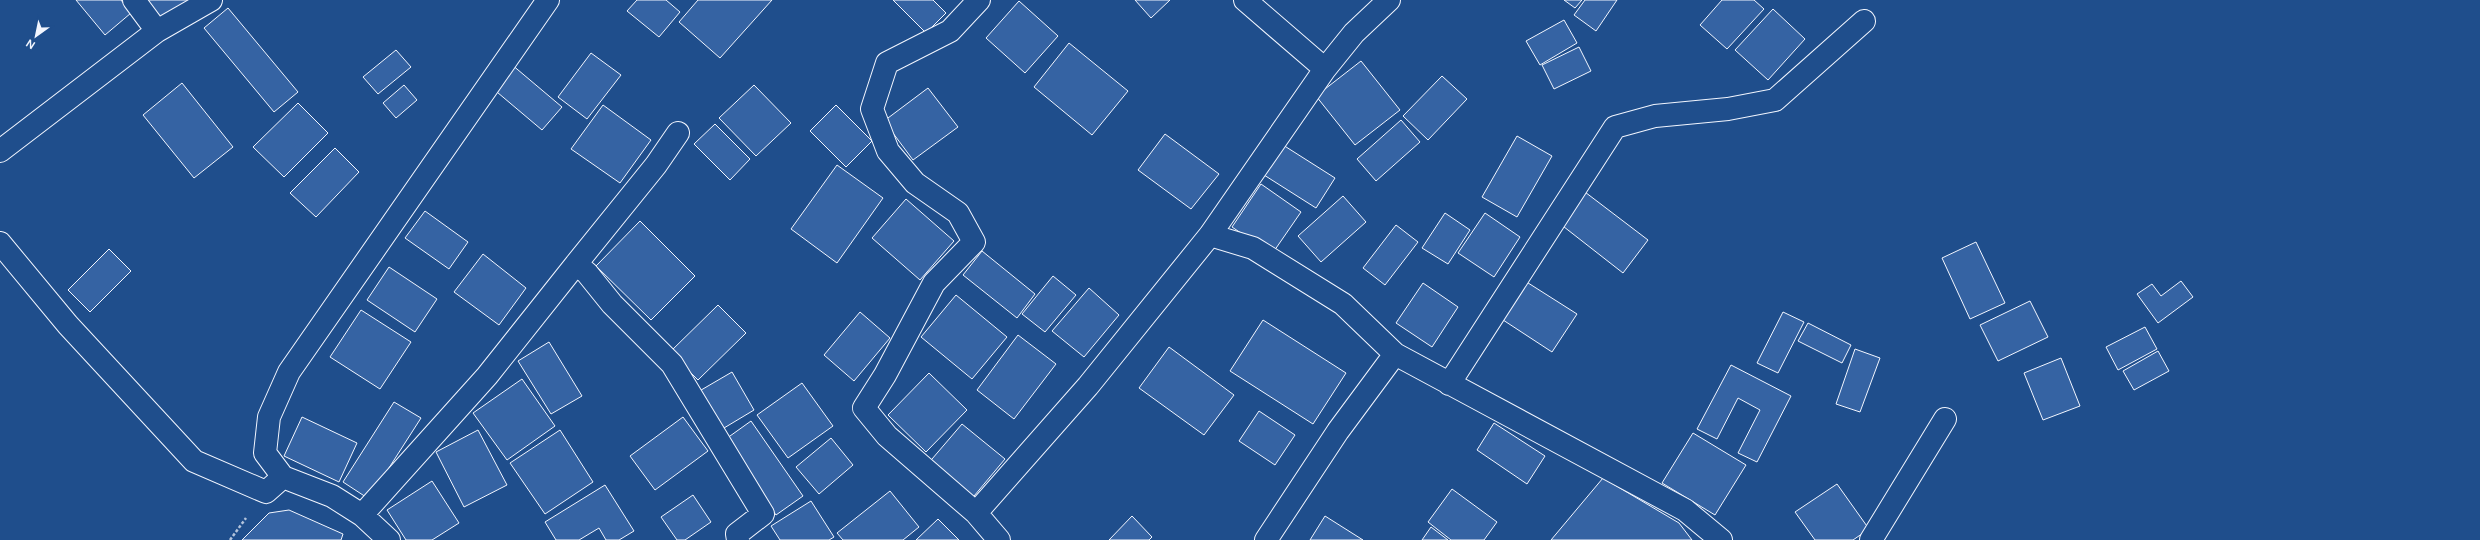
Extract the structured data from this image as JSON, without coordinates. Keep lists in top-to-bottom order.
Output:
{
  "north": "bottom left"
}
